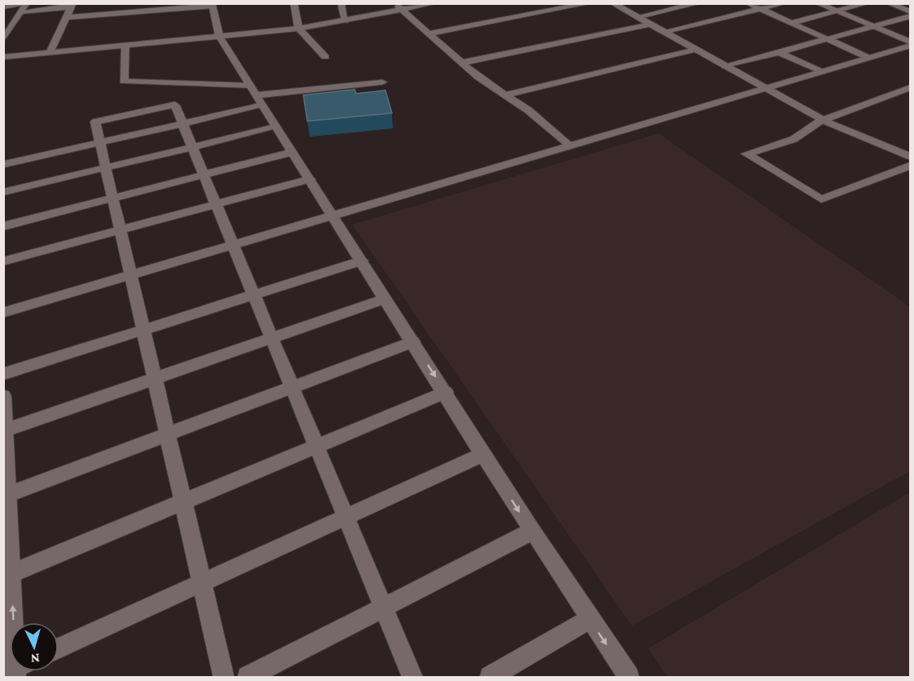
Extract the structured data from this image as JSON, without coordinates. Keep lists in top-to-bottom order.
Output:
{
  "north": "bottom"
}
